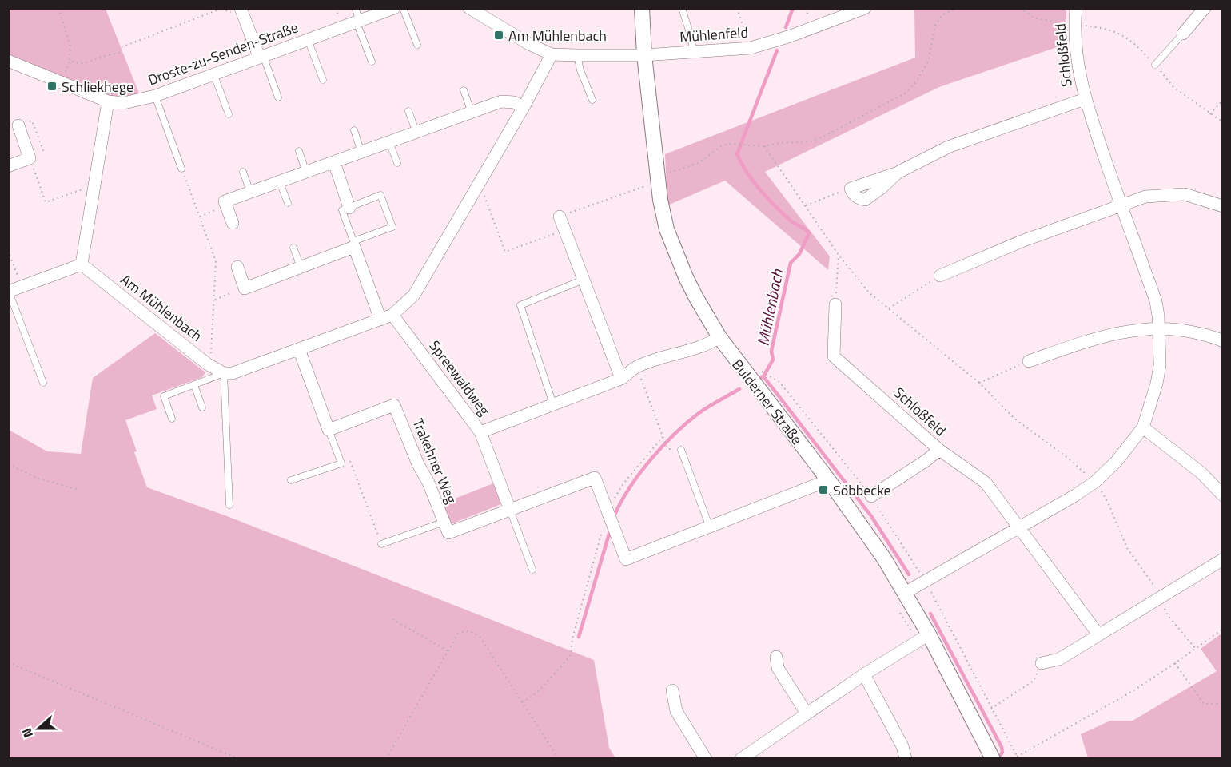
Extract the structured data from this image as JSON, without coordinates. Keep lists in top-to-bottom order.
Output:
{
  "streets": {
    "street": [
      "Mühlenfeld",
      "Droste-zu-Senden-Straße",
      "Schloßfeld",
      "Am Mühlenbach",
      "Spreewaldweg",
      "Bulderner Straße",
      "Trakehner Weg"
    ]
  },
  "crossings": [
    ["Mühlenfeld", "Bulderner Straße"],
    ["Schloßfeld", "Bulderner Straße"],
    ["Spreewaldweg", "Bulderner Straße"],
    ["Bulderner Straße", "Trakehner Weg"]
  ],
  "water": ["Mühlenbach"],
  "places": {
    "transit": ["Am Mühlenbach", "Schliekhege", "Söbbecke"]
  },
  "north": "left"
}
